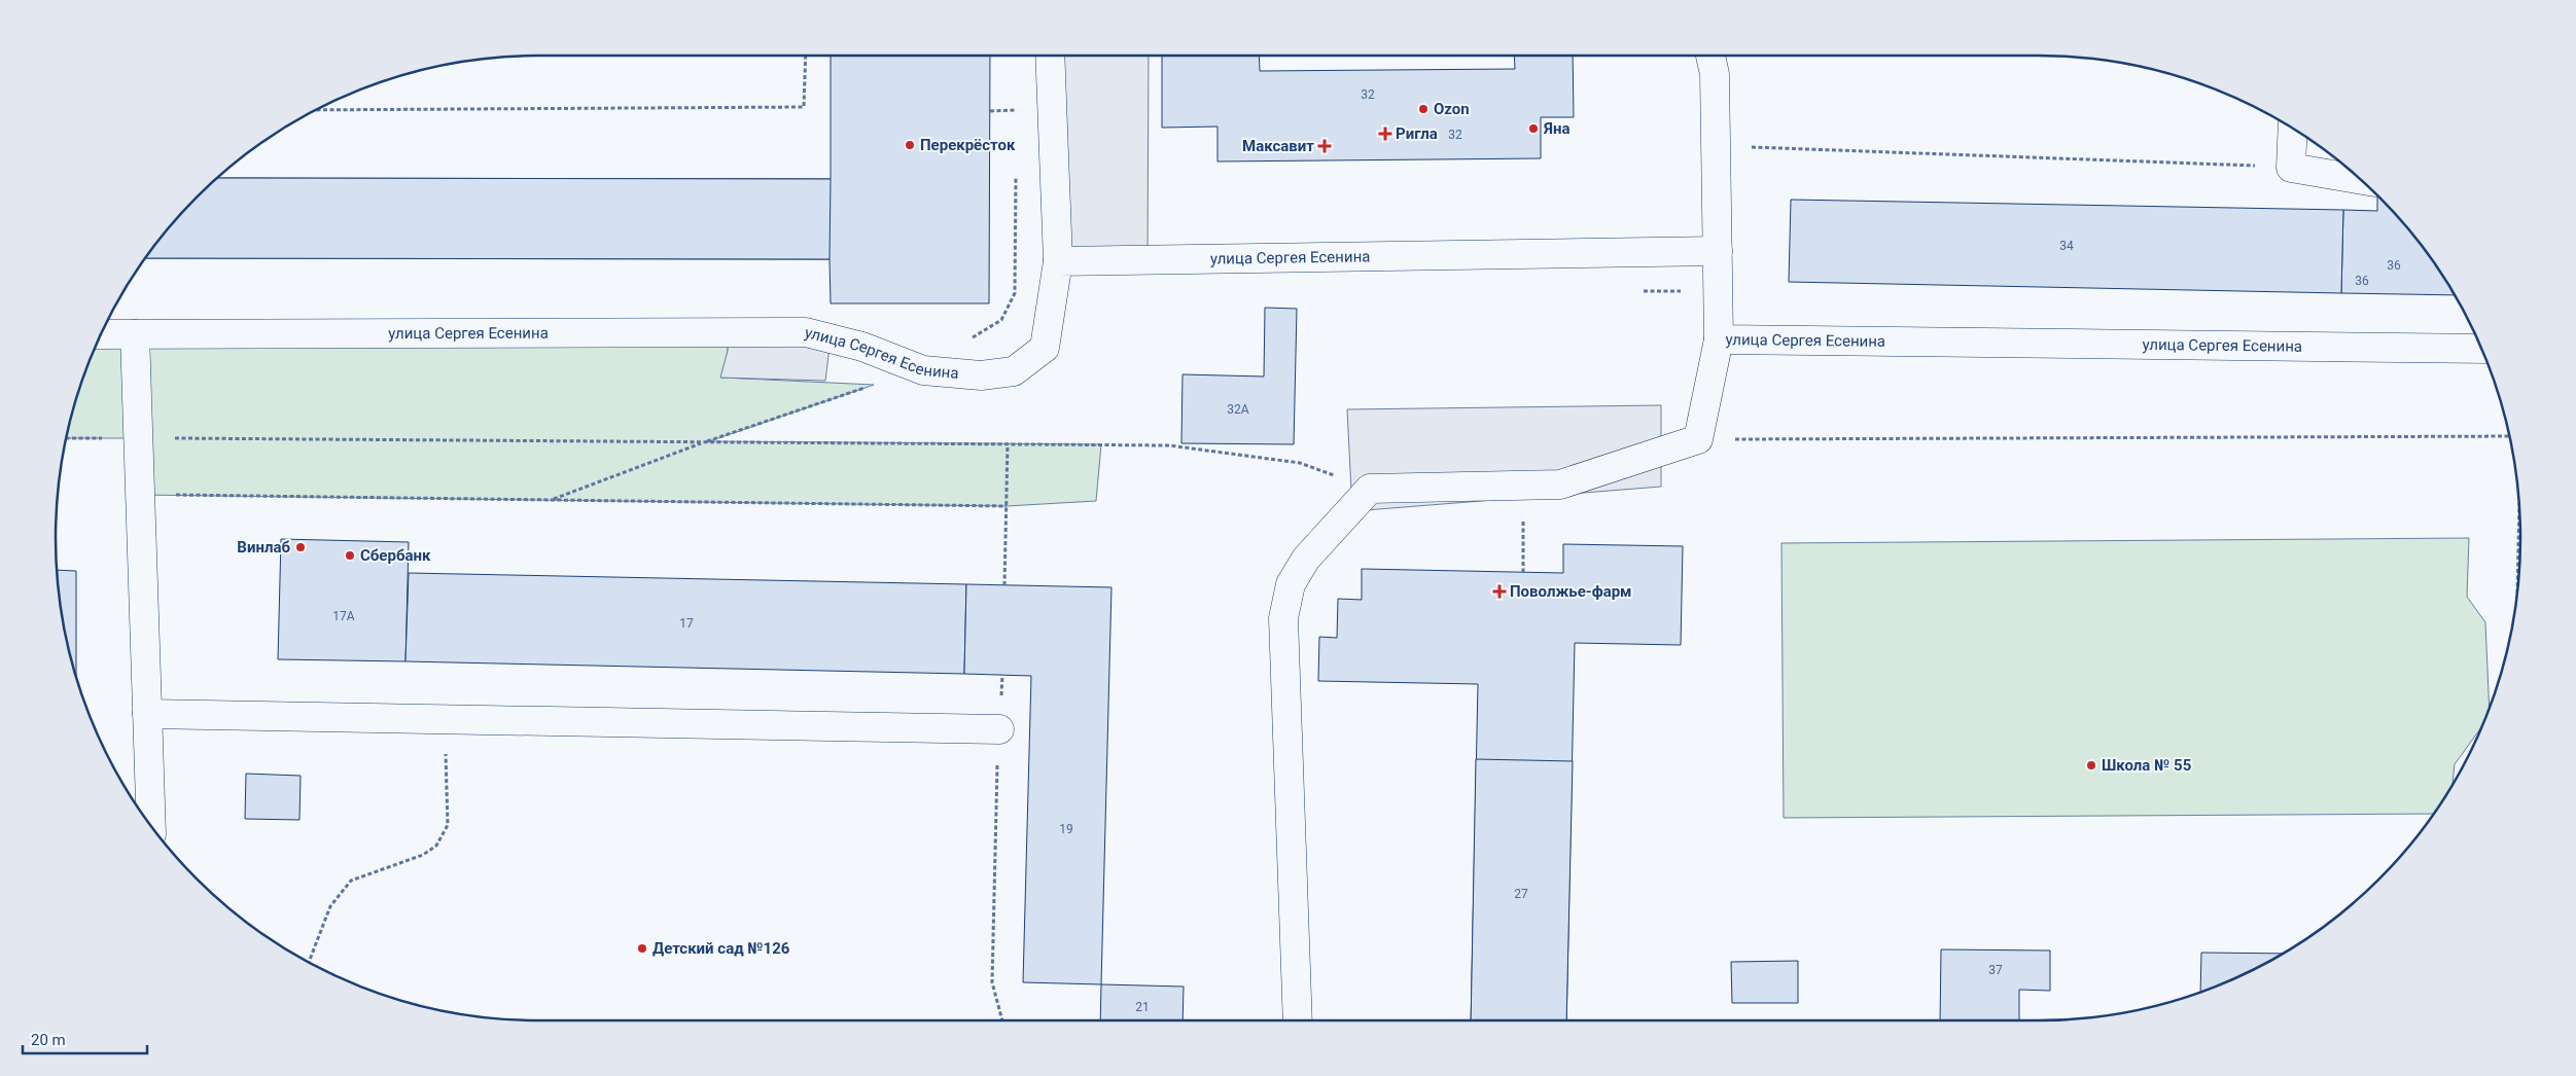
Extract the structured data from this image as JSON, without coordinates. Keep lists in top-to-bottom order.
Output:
{
  "streets": {
    "lane": ["улица Сергея Есенина"]
  },
  "places": {
    "other": [
      "Ozon",
      "Яна",
      "Перекрёсток",
      "Винлаб",
      "Сбербанк",
      "Школа № 55",
      "Детский сад №126"
    ],
    "health": ["Ригла", "Максавит", "Поволжье-фарм"]
  },
  "house_numbers": [
    "32",
    "32",
    "34",
    "36",
    "36",
    "32А",
    "17А",
    "17",
    "19",
    "27",
    "37",
    "21"
  ],
  "scale_bar": "20 m"
}
